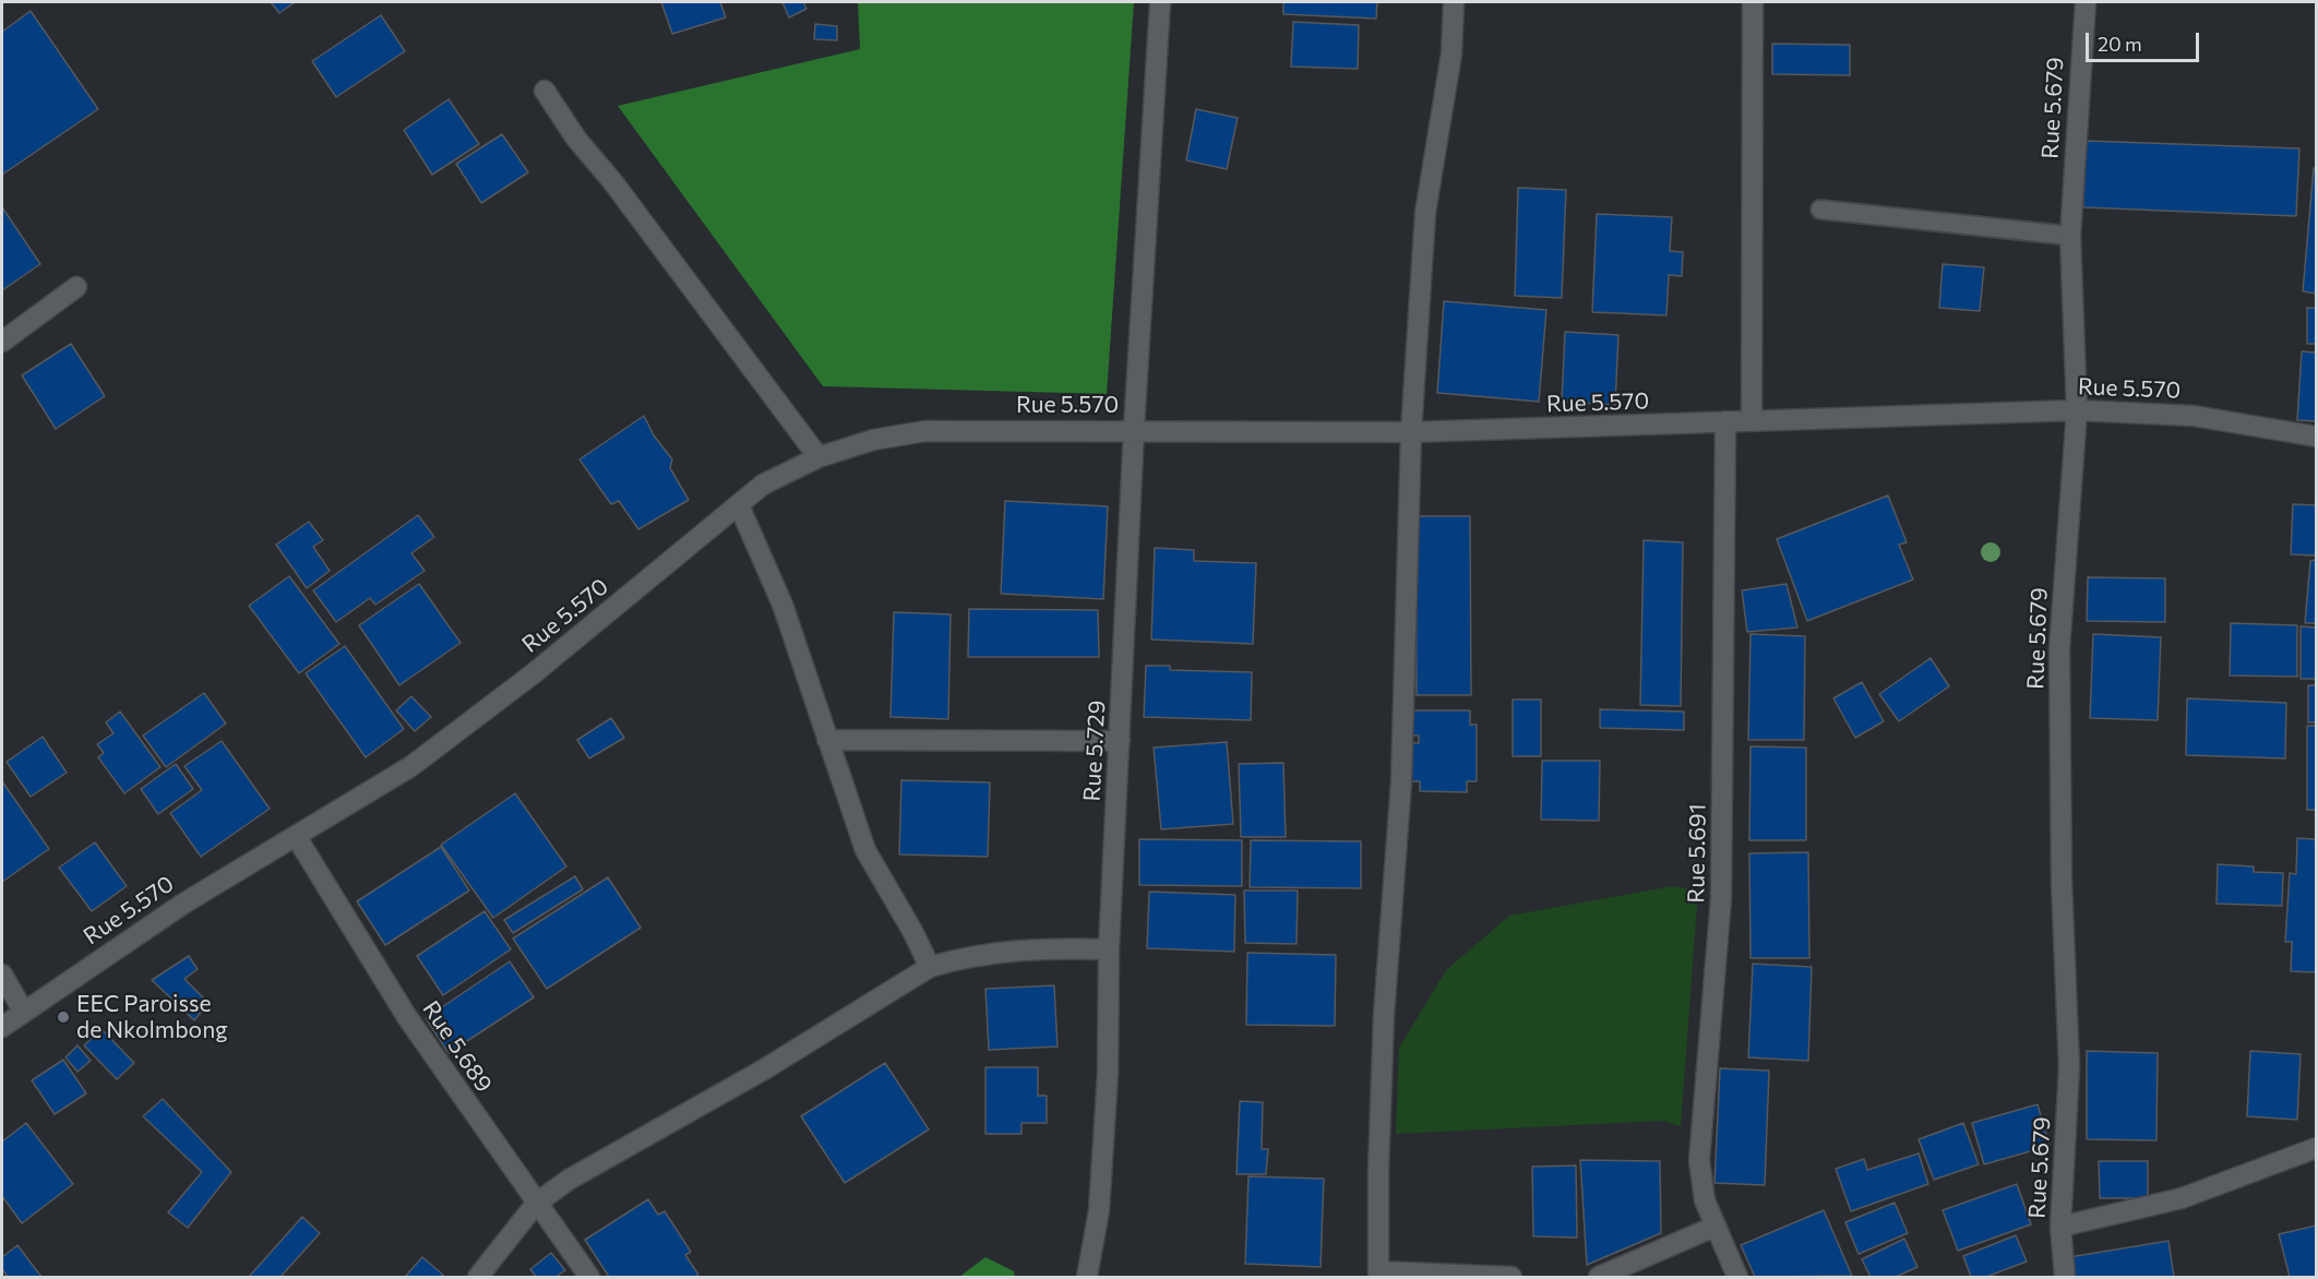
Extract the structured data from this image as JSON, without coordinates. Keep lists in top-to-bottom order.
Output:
{
  "streets": {
    "street": [
      "Rue 5.679",
      "Rue 5.570",
      "Rue 5.729",
      "Rue 5.691",
      "Rue 5.689"
    ]
  },
  "crossings": [
    ["Rue 5.679", "Rue 5.570"],
    ["Rue 5.570", "Rue 5.729"],
    ["Rue 5.570", "Rue 5.691"],
    ["Rue 5.570", "Rue 5.689"]
  ],
  "places": ["EEC Paroisse de Nkolmbong"],
  "scale_bar": "20 m"
}
